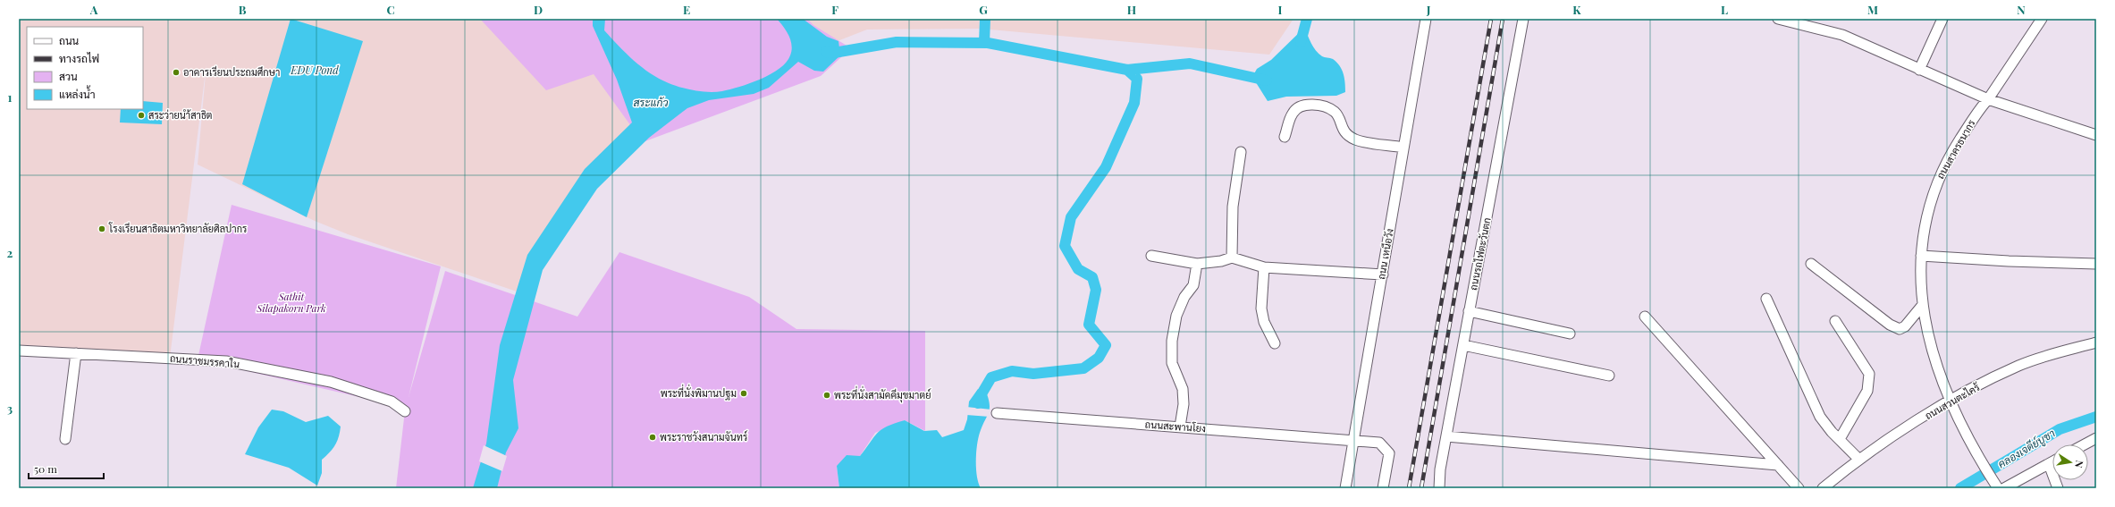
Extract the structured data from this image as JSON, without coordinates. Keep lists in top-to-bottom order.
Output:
{
  "streets": {
    "street": [
      "ถนนสาครธนากร",
      "ถนน เหนือวัง",
      "ถนนรถไฟตะวันตก",
      "ถนนราชมรรคาใน",
      "ถนนสวนตะไคร้",
      "ถนนสะพานโยง"
    ]
  },
  "crossings": [
    ["ถนนสาครธนากร", "ถนนสวนตะไคร้"],
    ["ถนน เหนือวัง", "ถนนสะพานโยง"]
  ],
  "water": ["EDU Pond", "สระแก้ว", "คลองเจดีย์บูชา"],
  "parks": ["Sathit Silapakorn Park"],
  "places": [
    "อาคารเรียนประถมศึกษา",
    "สระว่ายนำ้สาธิต",
    "โรงเรียนสาธิตมหาวิทยาลัยศิลปากร",
    "พระที่นั่งพิมานปฐม",
    "พระที่นั่งสามัคคีมุขมาตย์",
    "พระราชวังสนามจันทร์"
  ],
  "legend": [
    "ถนน",
    "ทางรถไฟ",
    "สวน",
    "แหล่งน้ำ"
  ],
  "scale_bar": "50 m",
  "north": "right",
  "grid": {
    "columns": [
      "A",
      "B",
      "C",
      "D",
      "E",
      "F",
      "G",
      "H",
      "I",
      "J",
      "K",
      "L",
      "M",
      "N"
    ],
    "rows": ["1", "2", "3"]
  }
}
